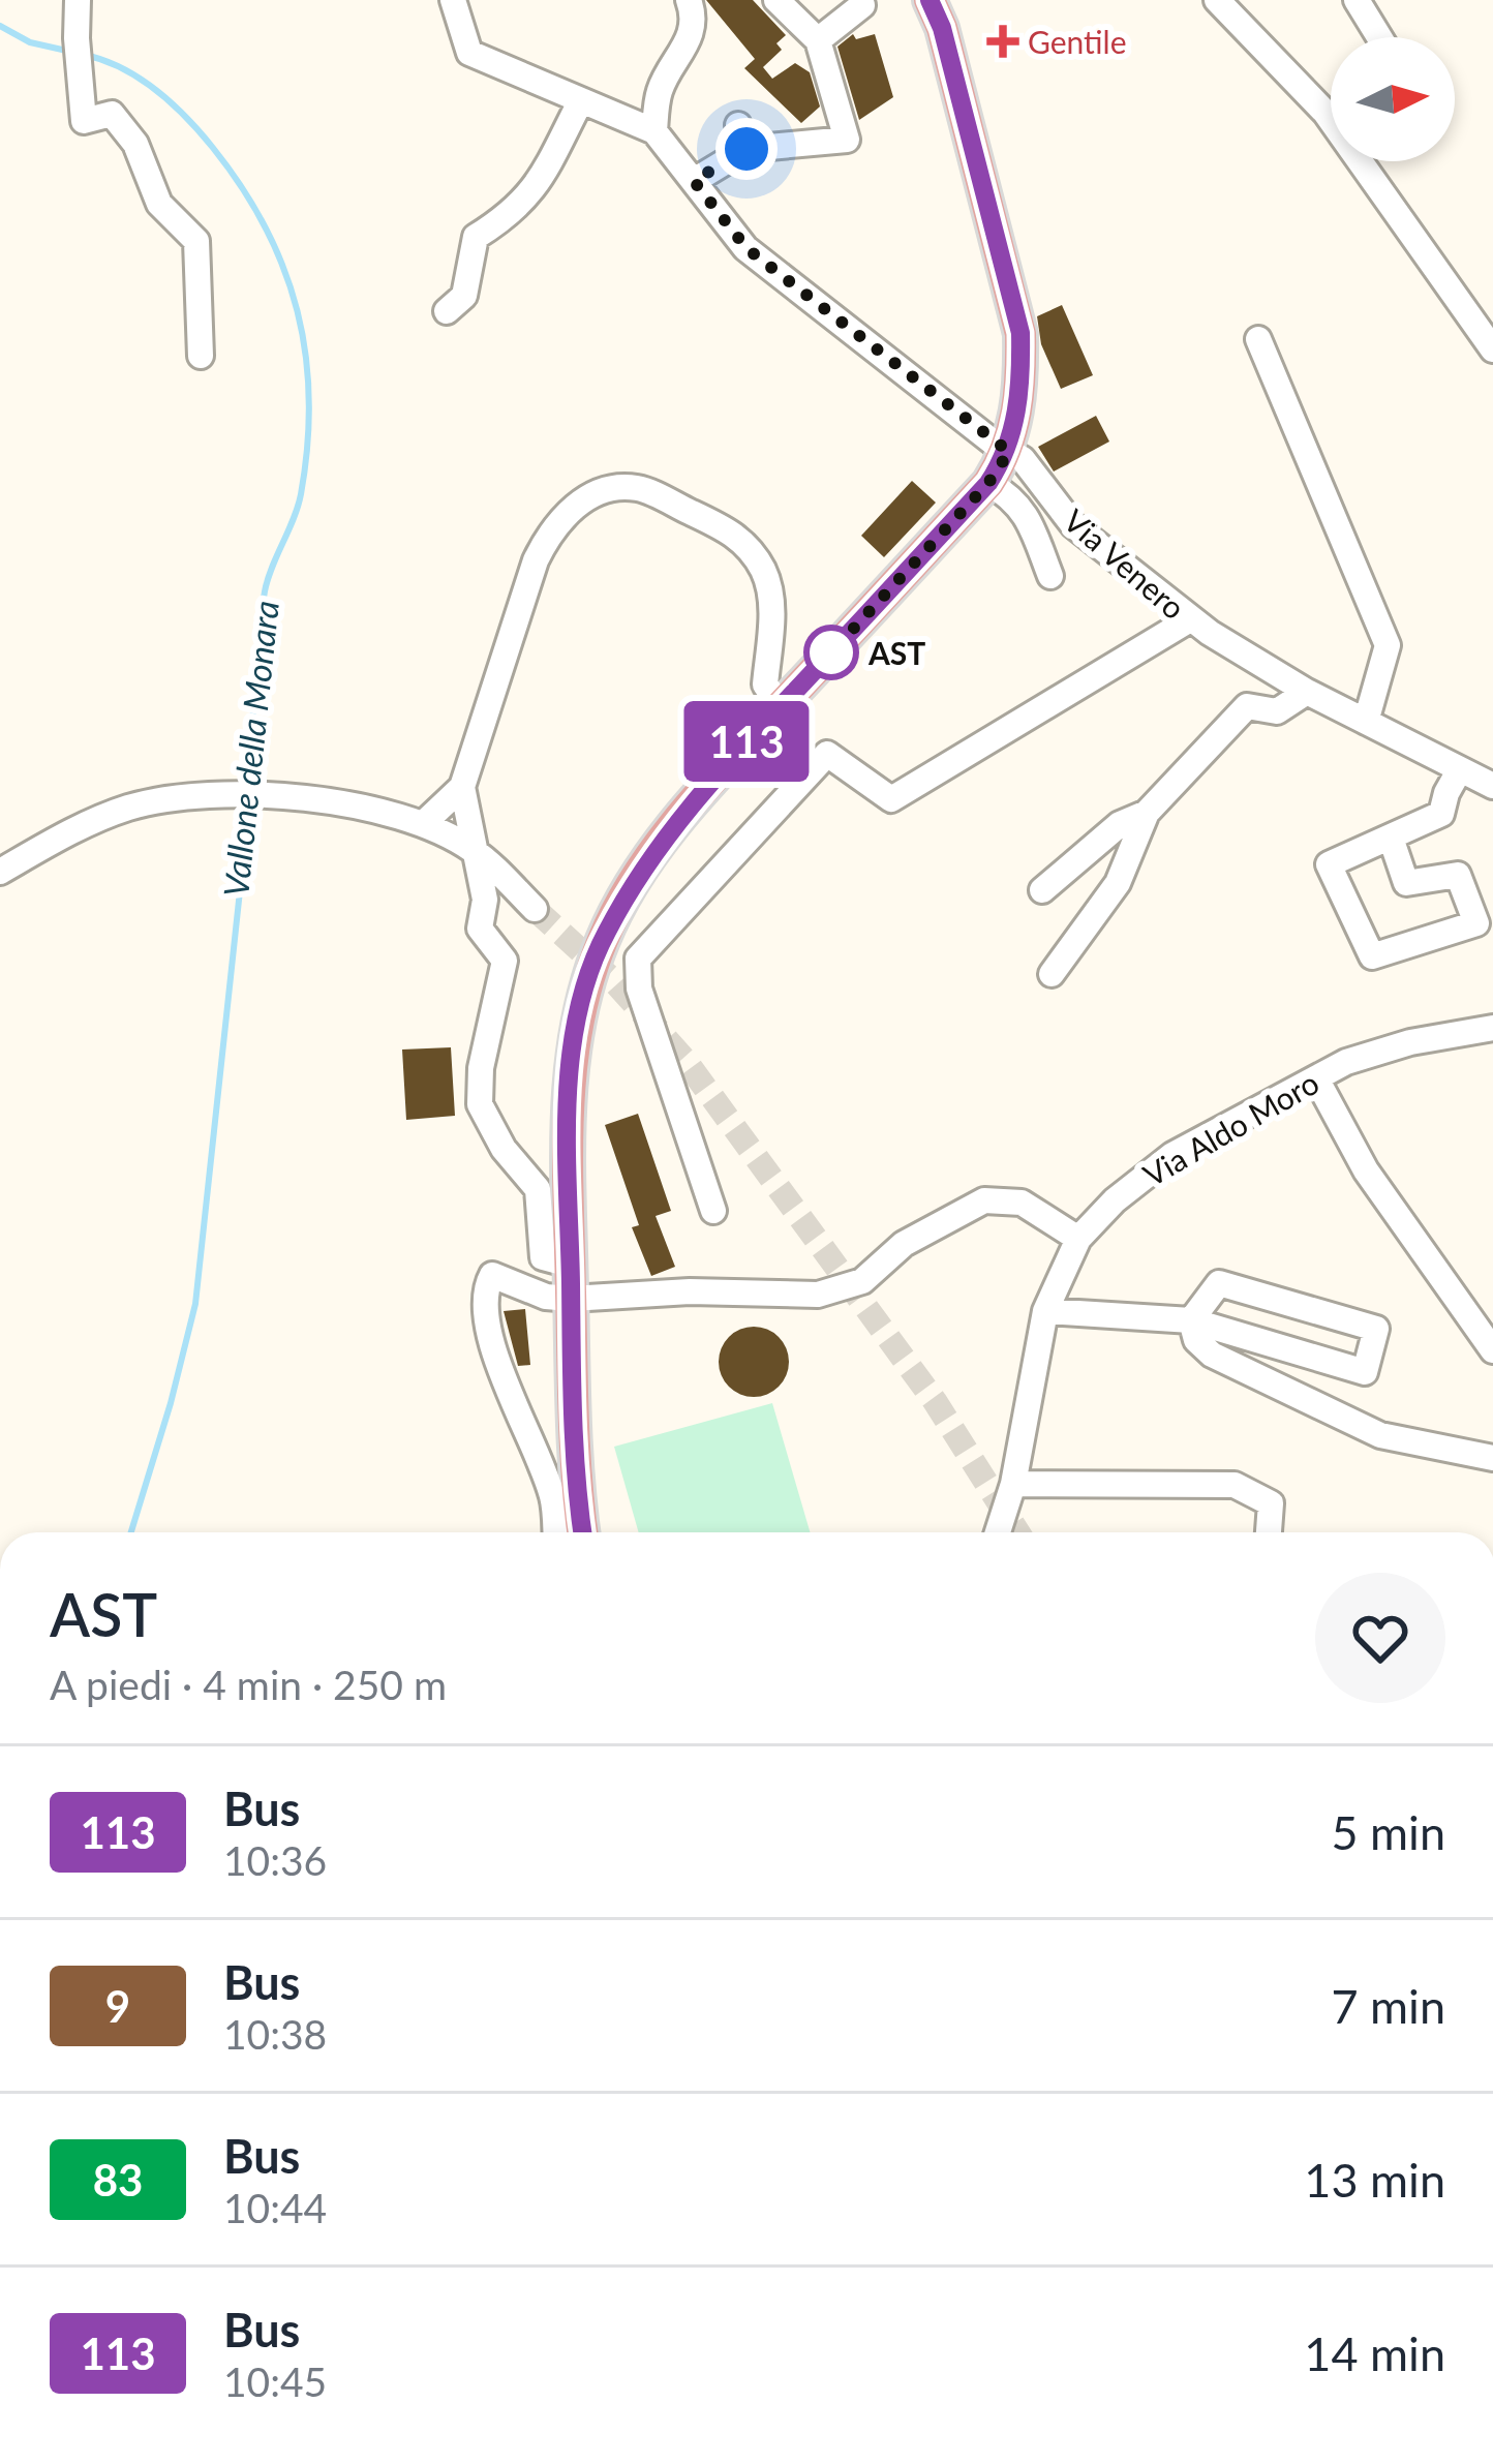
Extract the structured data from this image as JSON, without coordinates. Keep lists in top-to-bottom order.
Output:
{
  "streets": {
    "street": ["Via Venero", "Via Aldo Moro"]
  },
  "water": ["Vallone della Monara"],
  "places": {
    "health": ["Gentile"],
    "other": ["AST"]
  },
  "lines": ["bus line 113"],
  "north": "right",
  "page": {
    "on_map": "113",
    "heading": ["AST", "A piedi · 4 min · 250 m"],
    "list": [
      {
        "mark": "113",
        "name": "Bus",
        "note": "10:36",
        "value": "5 min"
      },
      {
        "mark": "9",
        "name": "Bus",
        "note": "10:38",
        "value": "7 min"
      },
      {
        "mark": "83",
        "name": "Bus",
        "note": "10:44",
        "value": "13 min"
      },
      {
        "mark": "113",
        "name": "Bus",
        "note": "10:45",
        "value": "14 min"
      }
    ]
  }
}
